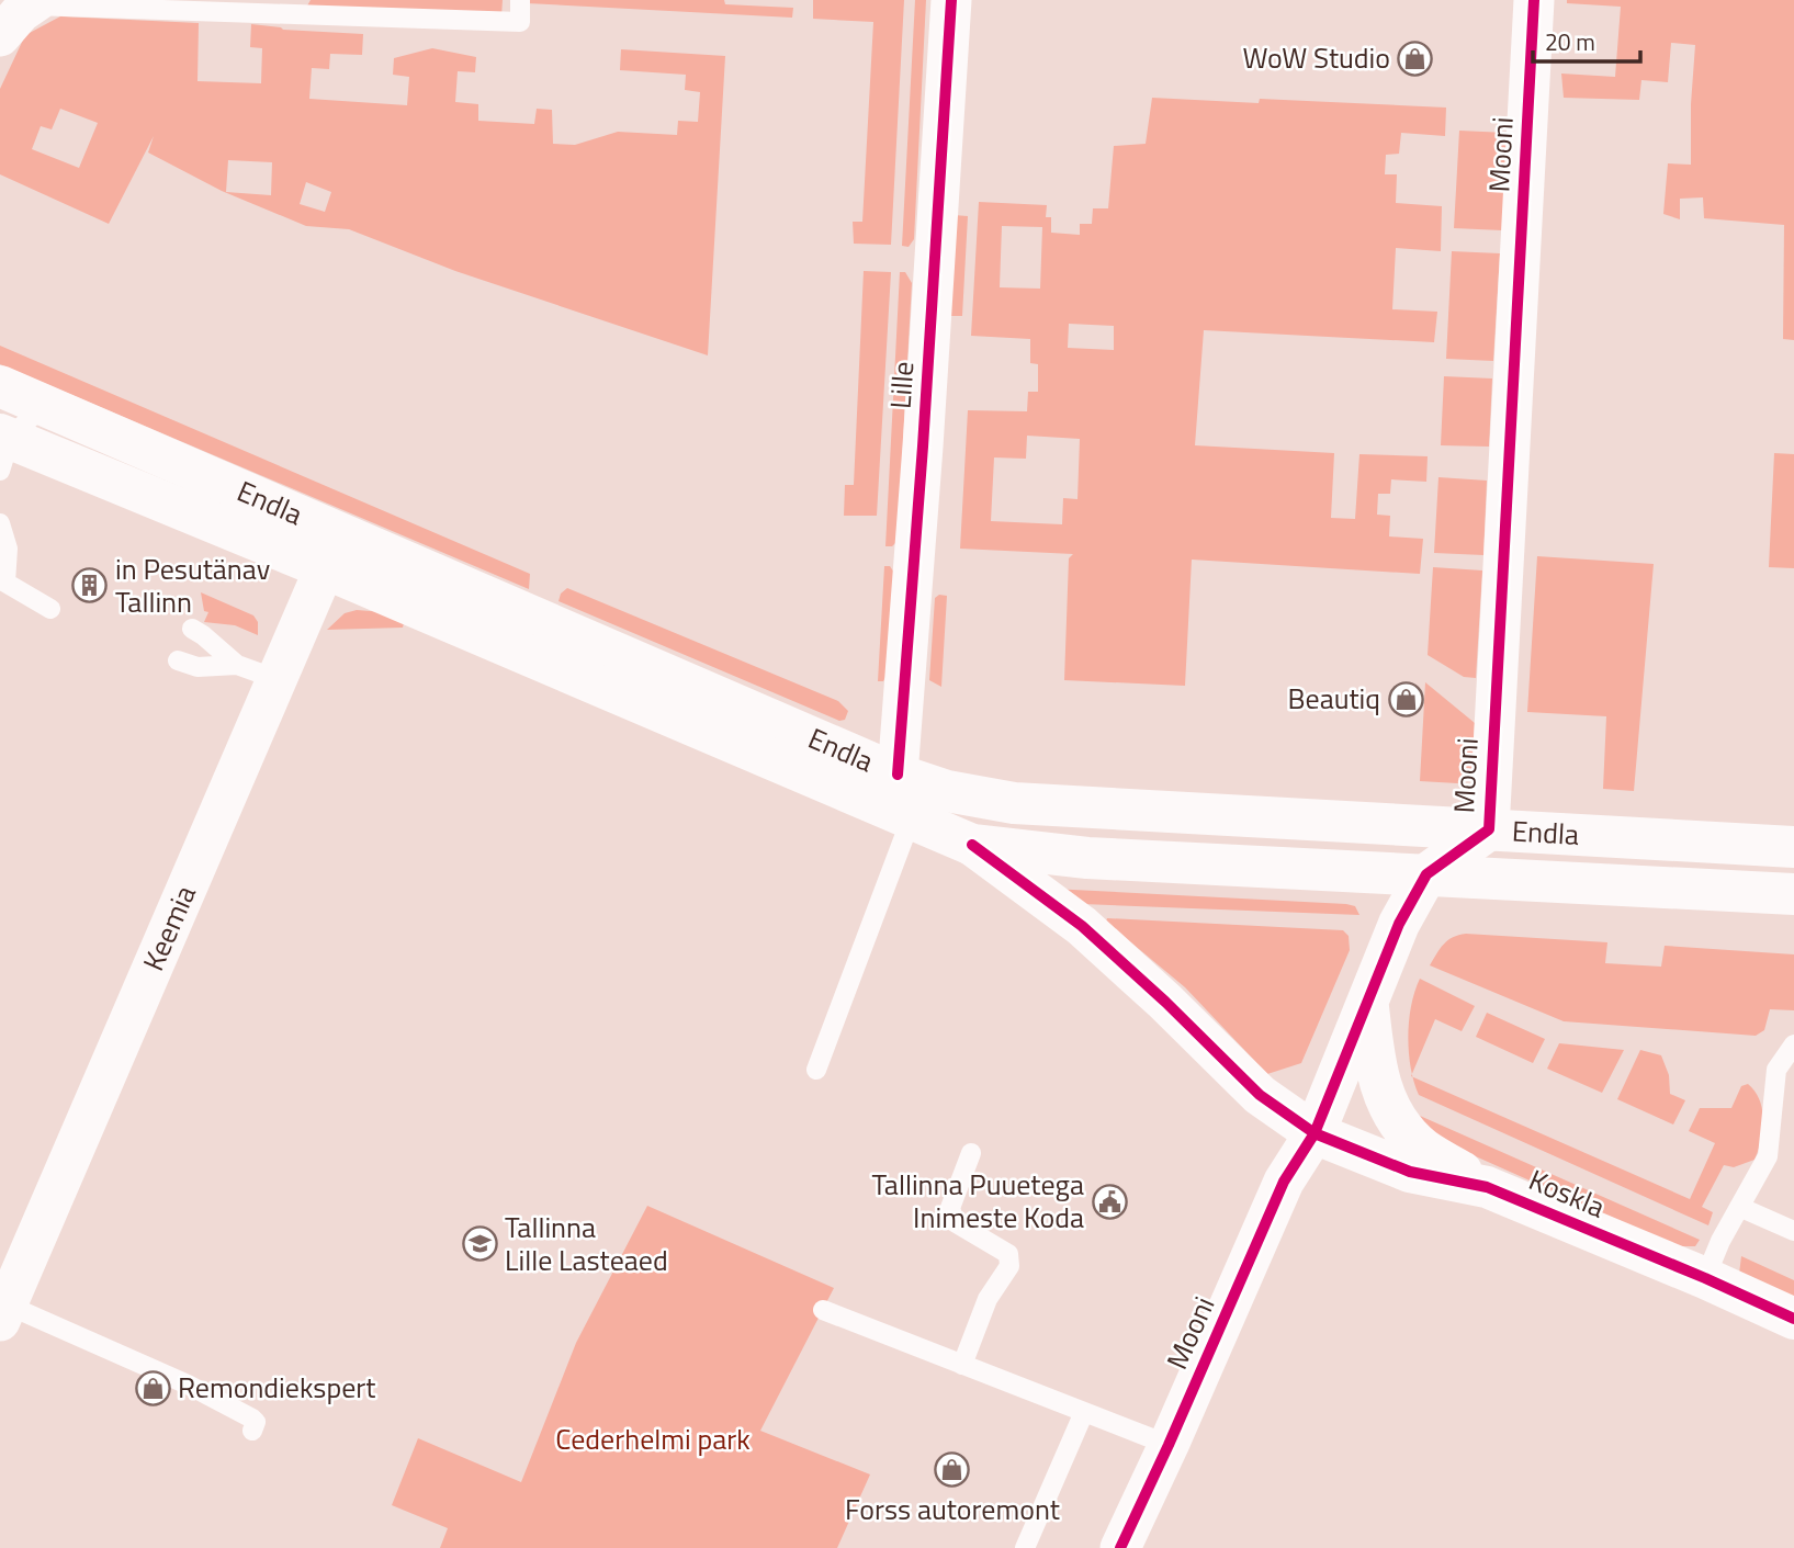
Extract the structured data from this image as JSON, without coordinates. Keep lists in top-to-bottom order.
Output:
{
  "streets": {
    "main road": ["Mooni", "Endla", "Koskla"],
    "street": ["Lille", "Keemia"]
  },
  "crossings": [
    ["Mooni", "Endla"],
    ["Mooni", "Koskla"],
    ["Lille", "Endla"],
    ["Endla", "Keemia"],
    ["Endla", "Koskla"]
  ],
  "parks": ["Cederhelmi park"],
  "places": {
    "shop": [
      "WoW Studio",
      "Beautiq",
      "Remondiekspert",
      "Forss autoremont"
    ],
    "building": ["in Pesutänav Tallinn"],
    "public building": ["Tallinna Puuetega Inimeste Koda"],
    "school or university": ["Tallinna Lille Lasteaed"]
  },
  "scale_bar": "20 m"
}
